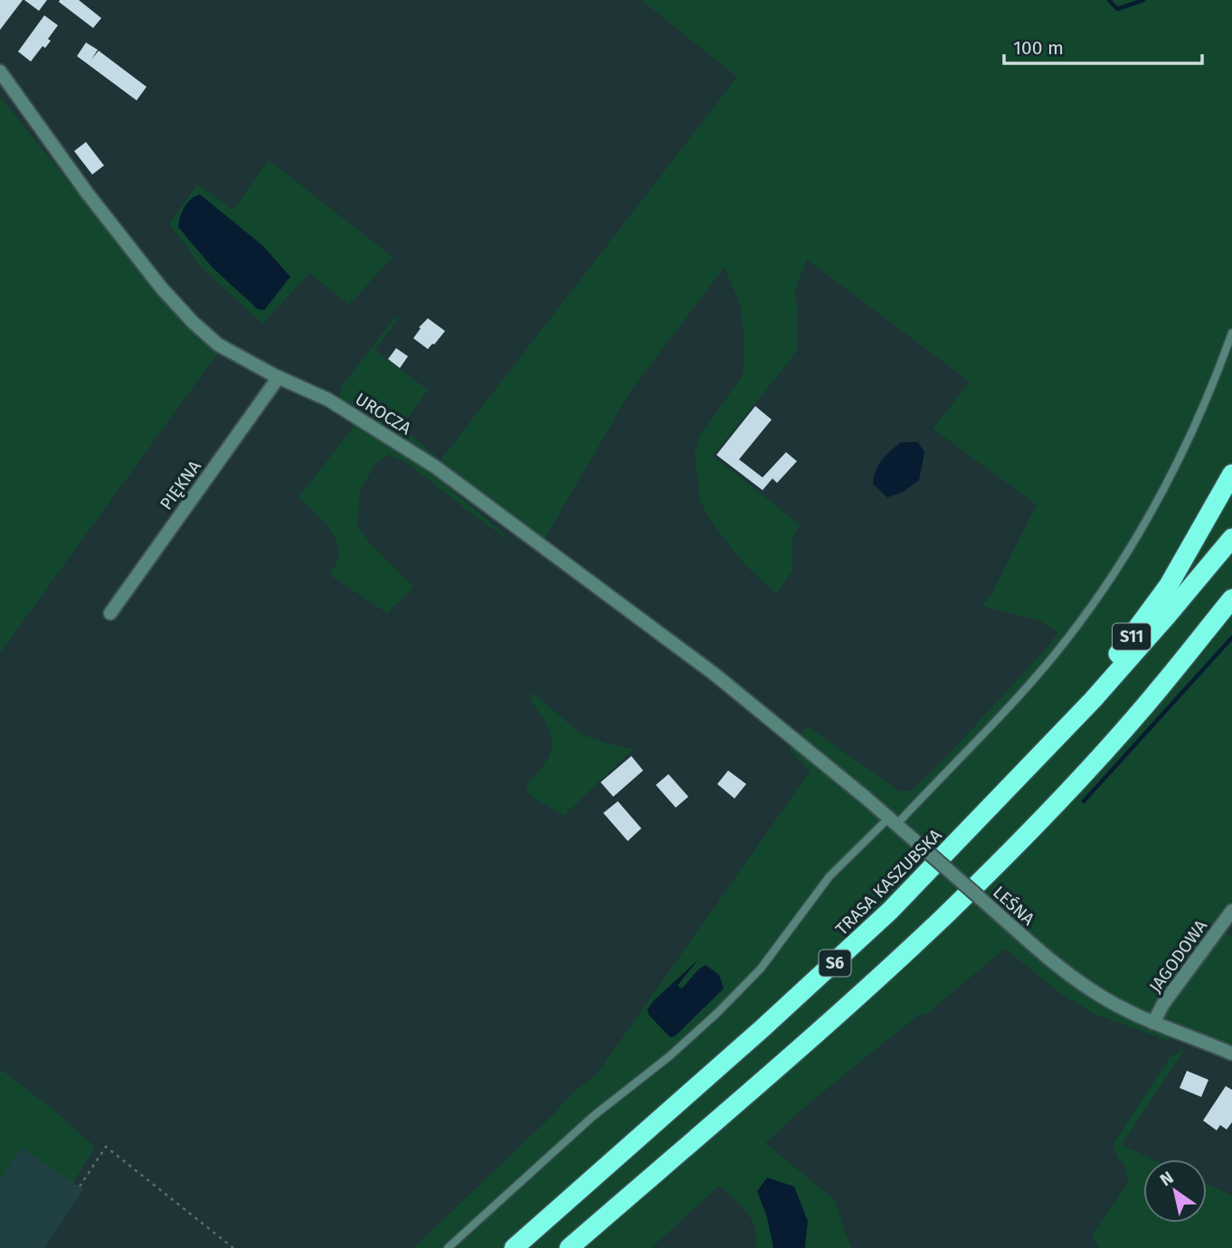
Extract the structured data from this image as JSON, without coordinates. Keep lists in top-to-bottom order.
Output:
{
  "streets": {
    "highway": ["S11", "TRASA KASZUBSKA", "S6"],
    "street": [
      "UROCZA",
      "PIĘKNA",
      "LEŚNA",
      "JAGODOWA"
    ]
  },
  "crossings": [
    ["UROCZA", "PIĘKNA"],
    ["UROCZA", "LEŚNA"],
    ["S11", "TRASA KASZUBSKA"],
    ["LEŚNA", "JAGODOWA"]
  ],
  "scale_bar": "100 m",
  "north": "top left"
}
